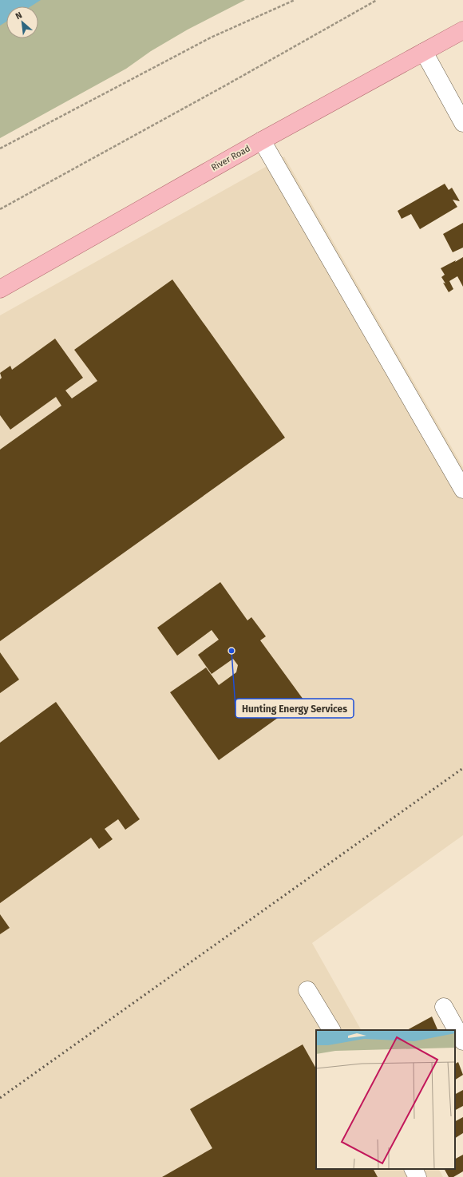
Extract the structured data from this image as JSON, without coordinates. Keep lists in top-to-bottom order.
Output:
{
  "streets": {
    "main road": ["River Road"]
  },
  "places": ["Hunting Energy Services"],
  "north": "top left"
}
